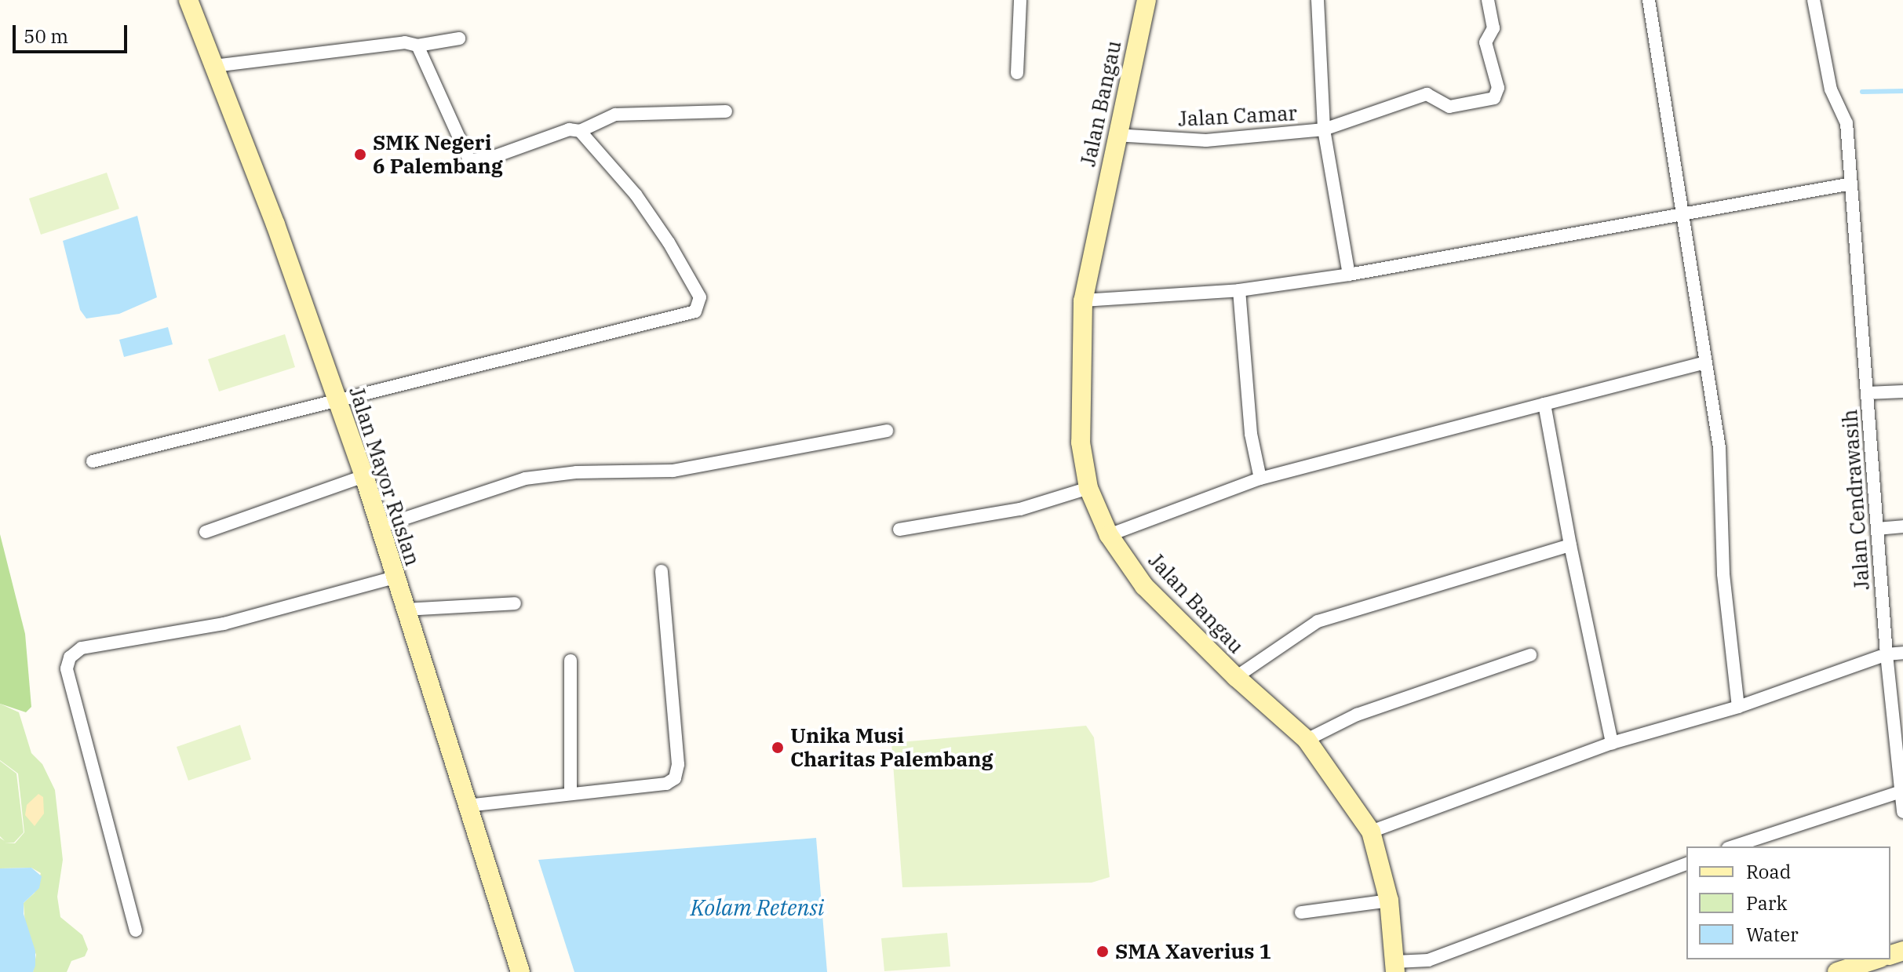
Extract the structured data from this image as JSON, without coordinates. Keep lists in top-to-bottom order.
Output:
{
  "streets": {
    "street": [
      "Jalan Bangau",
      "Jalan Camar",
      "Jalan Mayor Ruslan",
      "Jalan Cendrawasih"
    ]
  },
  "crossings": [
    ["Jalan Bangau", "Jalan Camar"]
  ],
  "water": ["Kolam Retensi"],
  "places": ["SMK Negeri 6 Palembang", "Unika Musi Charitas Palembang", "SMA Xaverius 1"],
  "legend": ["Road", "Park", "Water"],
  "scale_bar": "50 m"
}
